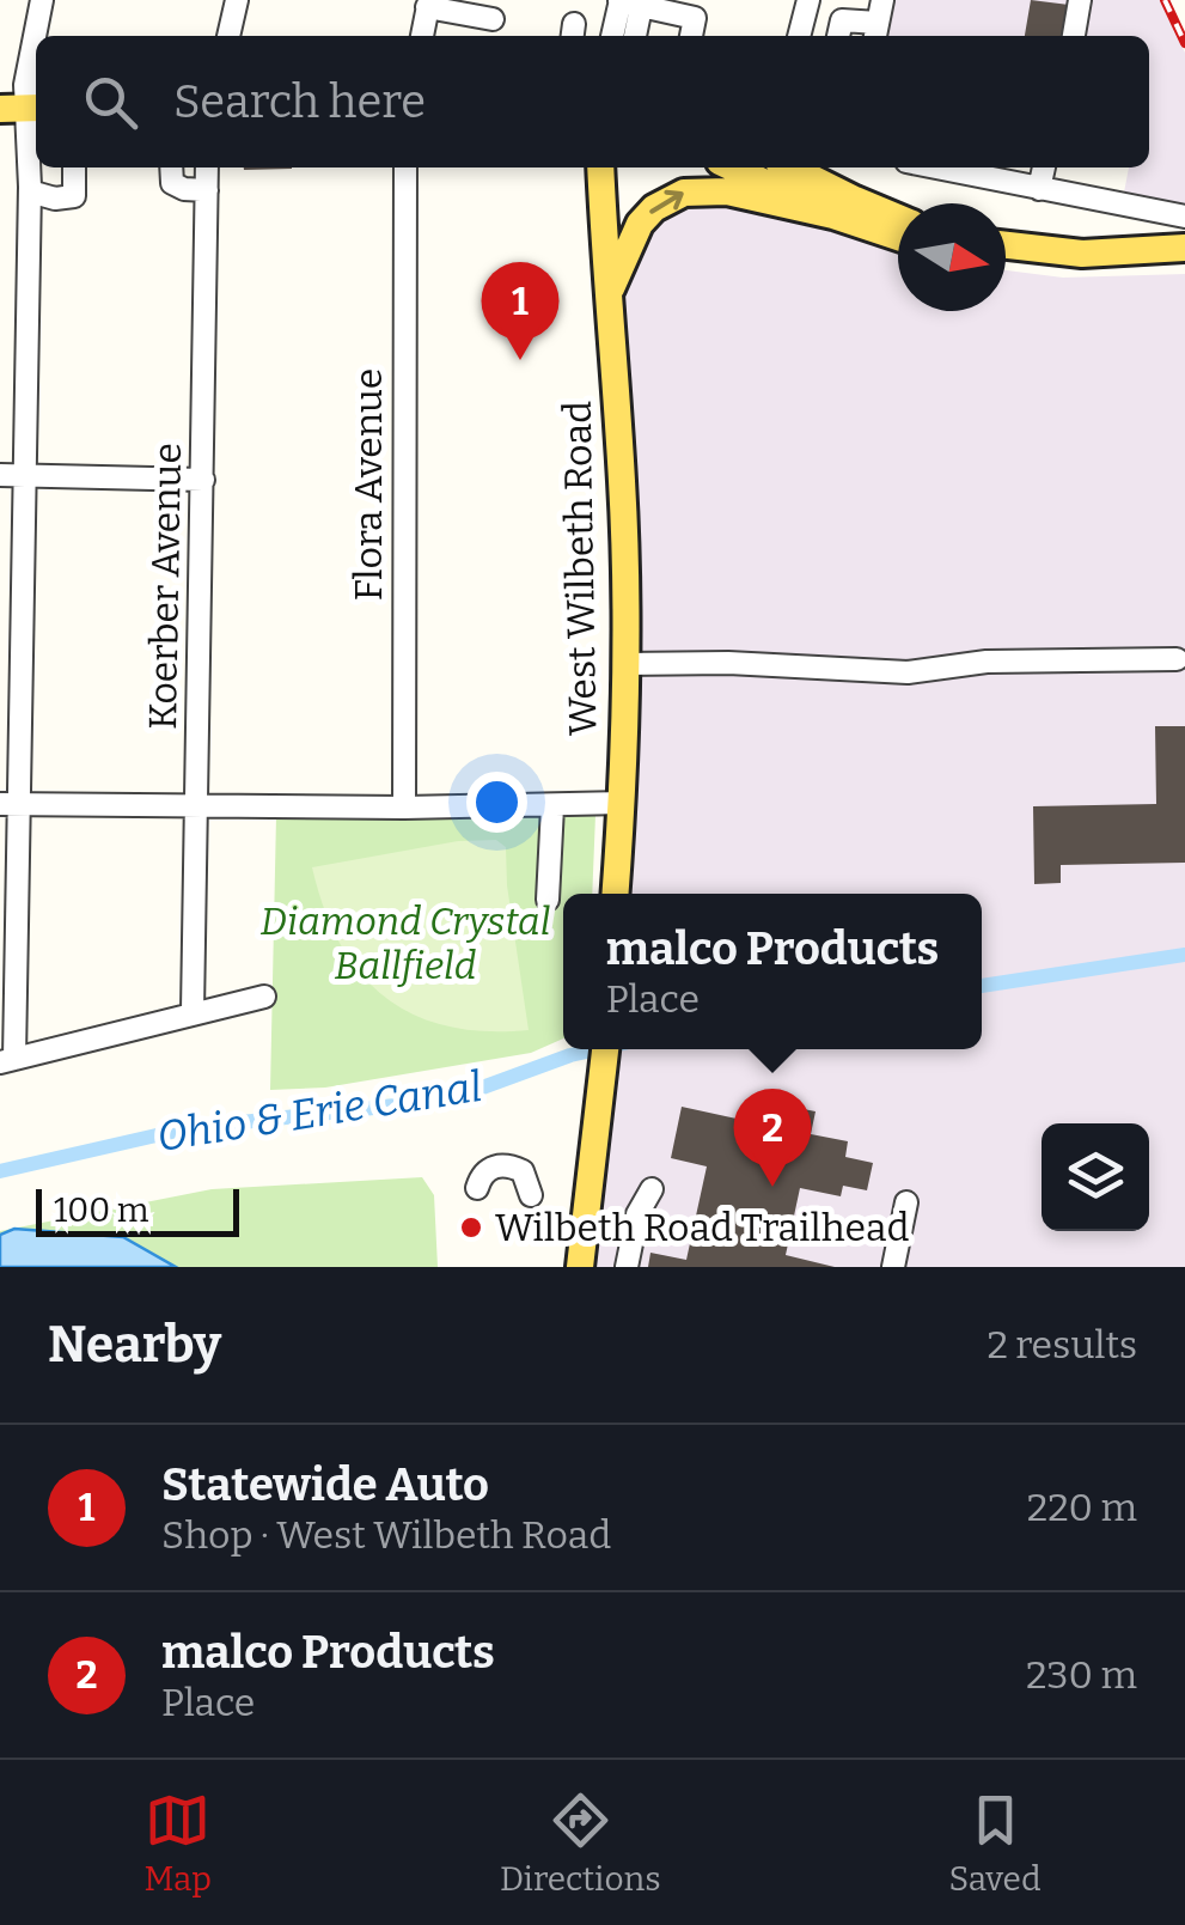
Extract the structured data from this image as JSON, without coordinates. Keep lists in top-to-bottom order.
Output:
{
  "streets": {
    "main road": ["West Wilbeth Road"],
    "street": ["Flora Avenue", "Koerber Avenue"]
  },
  "water": ["Ohio & Erie Canal"],
  "parks": ["Diamond Crystal Ballfield"],
  "places": ["Wilbeth Road Trailhead"],
  "scale_bar": "100 m",
  "north": "right",
  "page": {
    "search": "Search here",
    "pins": ["1", "2"],
    "popup": ["malco Products", "Place"],
    "scale": "100 m",
    "heading": ["Nearby", "2 results"],
    "list": [
      {
        "mark": "1",
        "name": "Statewide Auto",
        "note": "Shop · West Wilbeth Road",
        "value": "220 m"
      },
      {
        "mark": "2",
        "name": "malco Products",
        "note": "Place",
        "value": "230 m"
      }
    ],
    "nav": ["Map", "Directions", "Saved"]
  }
}
